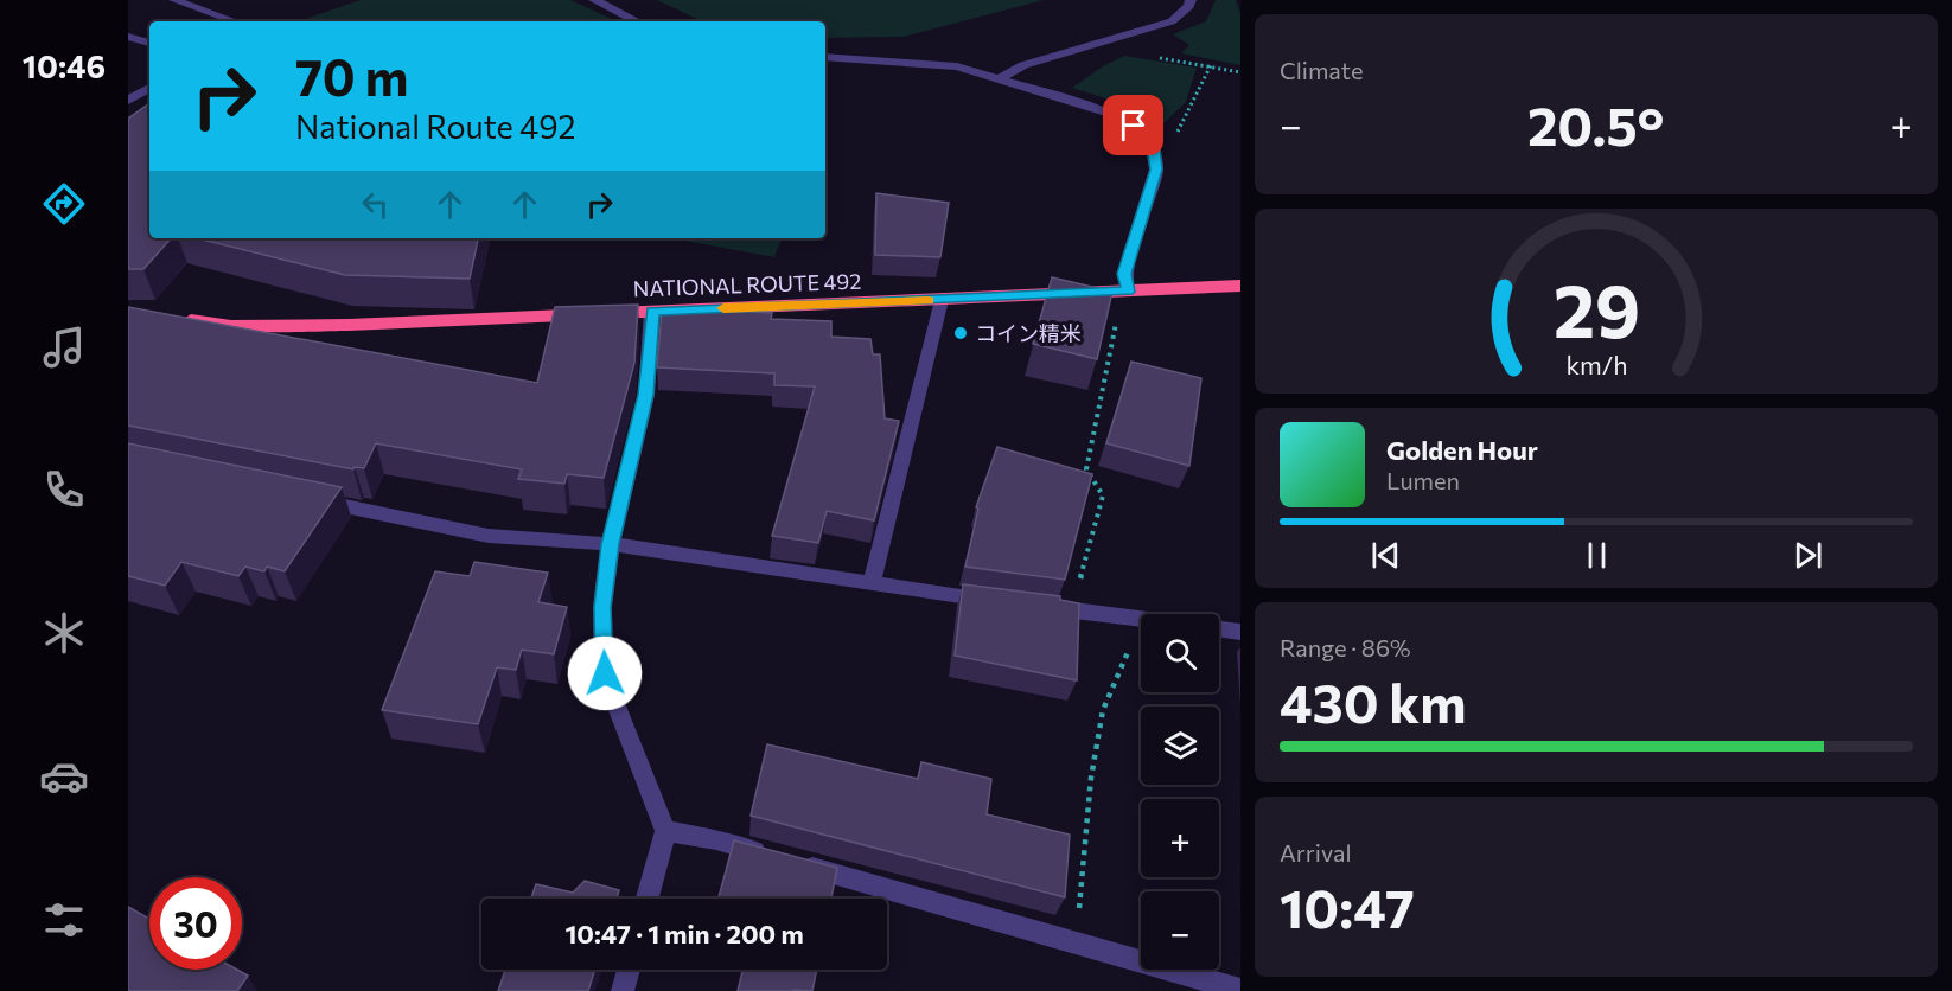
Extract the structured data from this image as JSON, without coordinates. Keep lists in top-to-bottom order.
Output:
{
  "streets": {
    "highway": ["NATIONAL ROUTE 492"]
  },
  "places": ["コイン精米"],
  "page": {
    "tabs": "10:46",
    "tile": [
      "Climate",
      ["Range · 86%", "430 km"],
      ["Arrival", "10:47"]
    ],
    "turn": ["70 m", "National Route 492"],
    "heat": ["−", "20.5°", "+"],
    "song": ["Golden Hour", "Lumen"],
    "map_buttons": ["+", "−"],
    "limit": "30",
    "trip": "10:47 · 1 min · 200 m",
    "gauge": ["29", "km/h"]
  }
}
